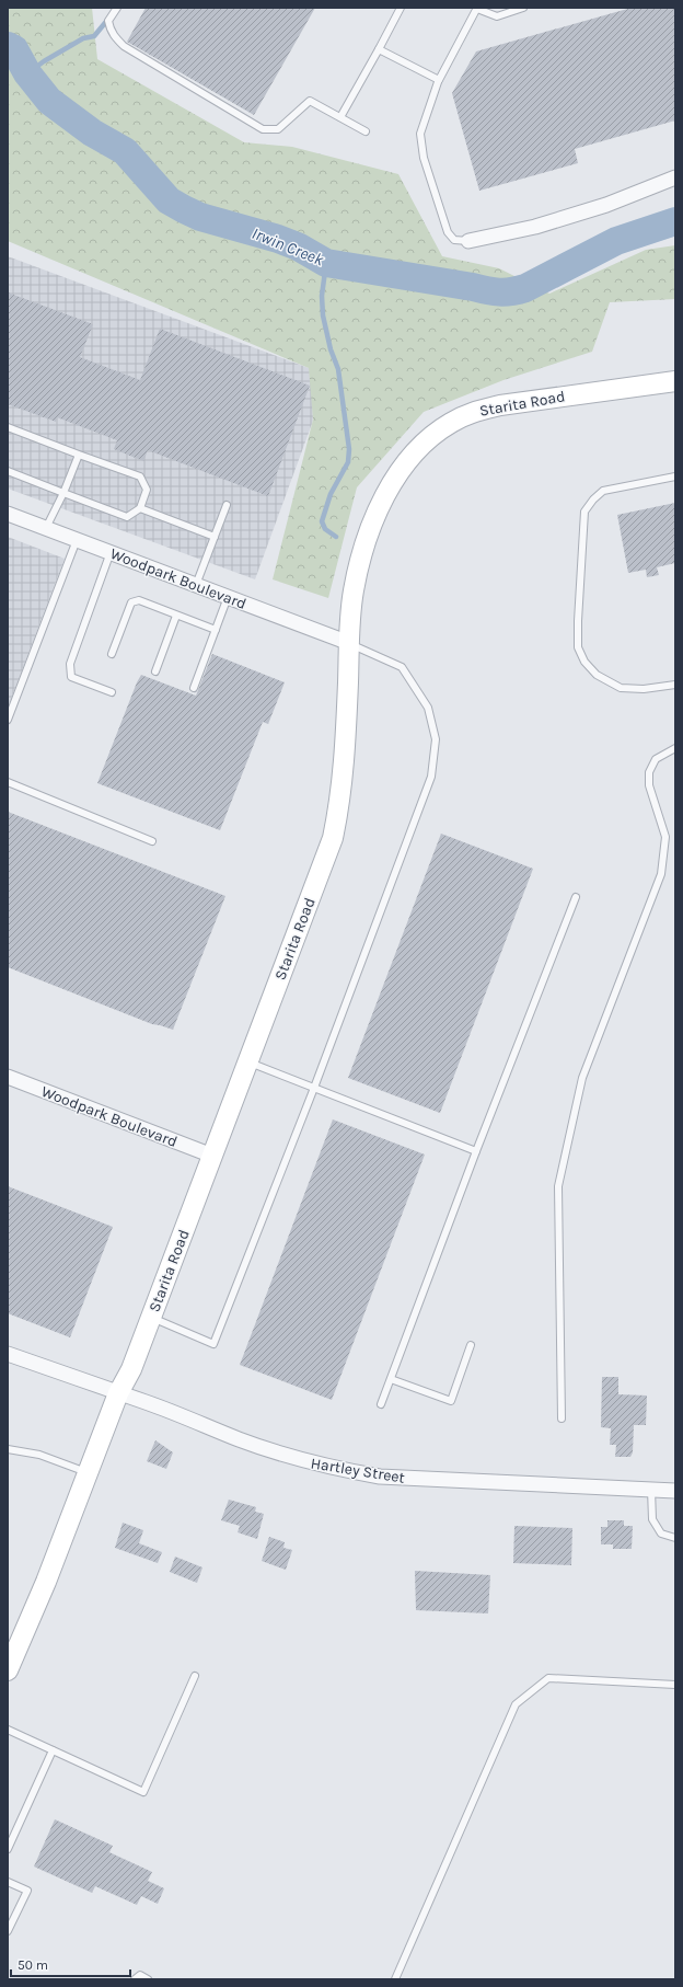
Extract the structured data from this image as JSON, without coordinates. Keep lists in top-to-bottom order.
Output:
{
  "streets": {
    "street": ["Starita Road", "Woodpark Boulevard", "Hartley Street"]
  },
  "crossings": [
    ["Starita Road", "Woodpark Boulevard"],
    ["Starita Road", "Hartley Street"]
  ],
  "water": ["Irwin Creek"],
  "scale_bar": "50 m"
}
